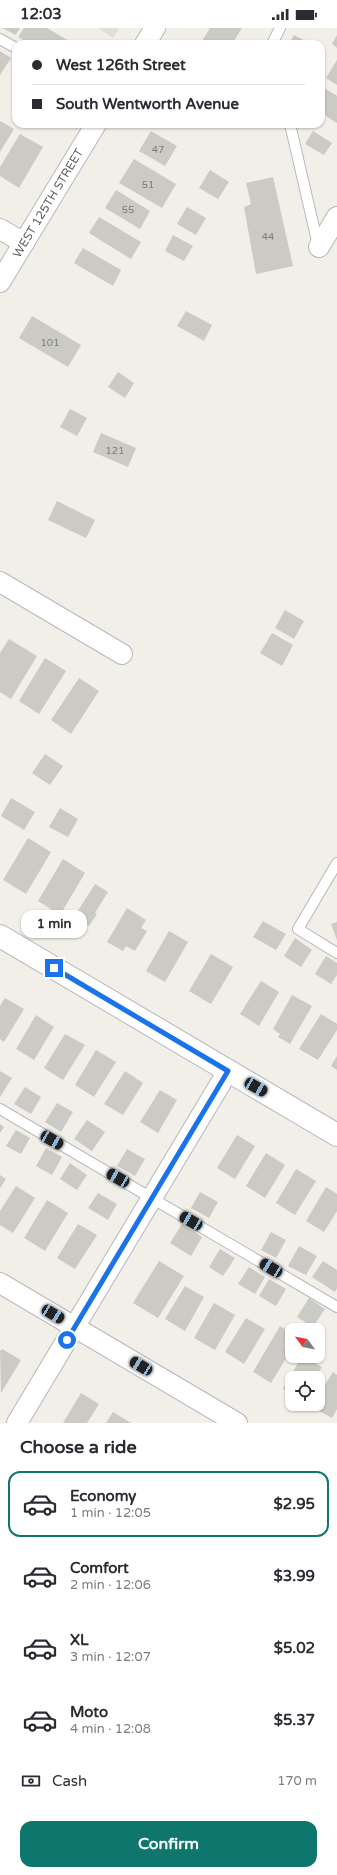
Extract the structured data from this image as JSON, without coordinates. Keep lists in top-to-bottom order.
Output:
{
  "streets": {
    "street": ["WEST 125TH STREET"]
  },
  "house_numbers": [
    "47",
    "51",
    "55",
    "44",
    "101",
    "121"
  ],
  "north": "top left",
  "page": {
    "status": "12:03",
    "banner": ["West 126th Street", "South Wentworth Avenue"],
    "bubble": "1 min",
    "heading": "Choose a ride",
    "list": [
      {
        "name": "Economy",
        "note": "1 min · 12:05",
        "value": "$2.95"
      },
      {
        "name": "Comfort",
        "note": "2 min · 12:06",
        "value": "$3.99"
      },
      {
        "name": "XL",
        "note": "3 min · 12:07",
        "value": "$5.02"
      },
      {
        "name": "Moto",
        "note": "4 min · 12:08",
        "value": "$5.37"
      }
    ],
    "pay": ["Cash", "170 m"],
    "buttons": "Confirm"
  }
}
